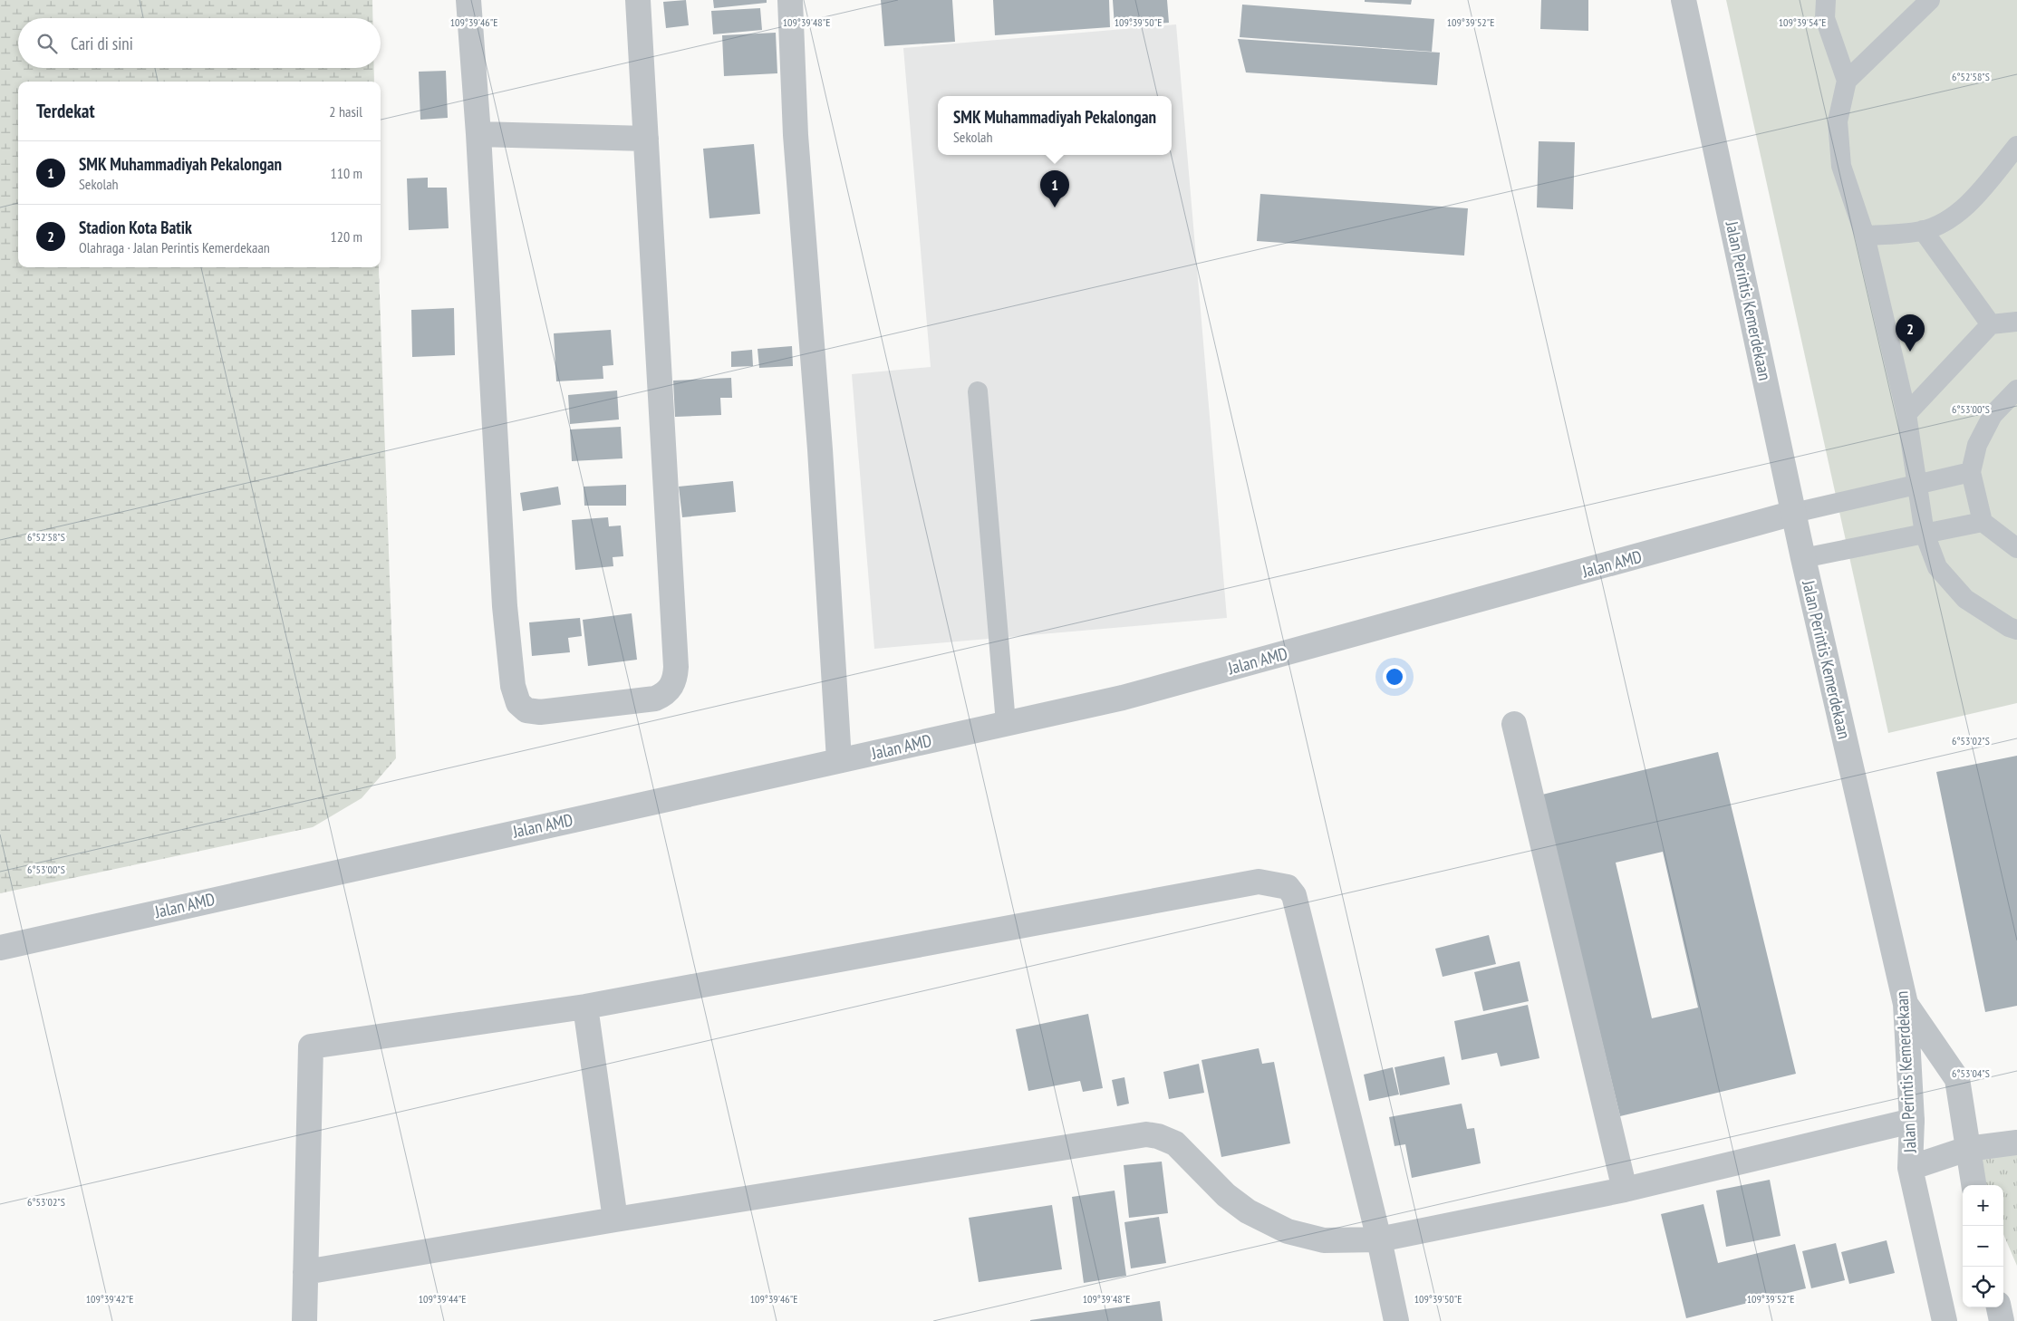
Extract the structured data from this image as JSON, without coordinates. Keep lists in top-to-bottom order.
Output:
{
  "streets": {
    "street": ["Jalan Perintis Kemerdekaan", "Jalan AMD"]
  },
  "crossings": [
    ["Jalan Perintis Kemerdekaan", "Jalan AMD"]
  ],
  "page": {
    "search": "Cari di sini",
    "heading": ["Terdekat", "2 hasil"],
    "popup": ["SMK Muhammadiyah Pekalongan", "Sekolah"],
    "list": [
      {
        "mark": "1",
        "name": "SMK Muhammadiyah Pekalongan",
        "note": "Sekolah",
        "value": "110 m"
      },
      {
        "mark": "2",
        "name": "Stadion Kota Batik",
        "note": "Olahraga · Jalan Perintis Kemerdekaan",
        "value": "120 m"
      }
    ],
    "pins": ["1", "2"],
    "map_buttons": ["+", "−"]
  },
  "coordinates": [
    "109°39'46\"E",
    "109°39'48\"E",
    "109°39'50\"E",
    "109°39'52\"E",
    "109°39'54\"E",
    "6°52'58\"S",
    "6°53'00\"S",
    "6°53'02\"S",
    "6°53'04\"S",
    "109°39'42\"E",
    "109°39'44\"E"
  ]
}
